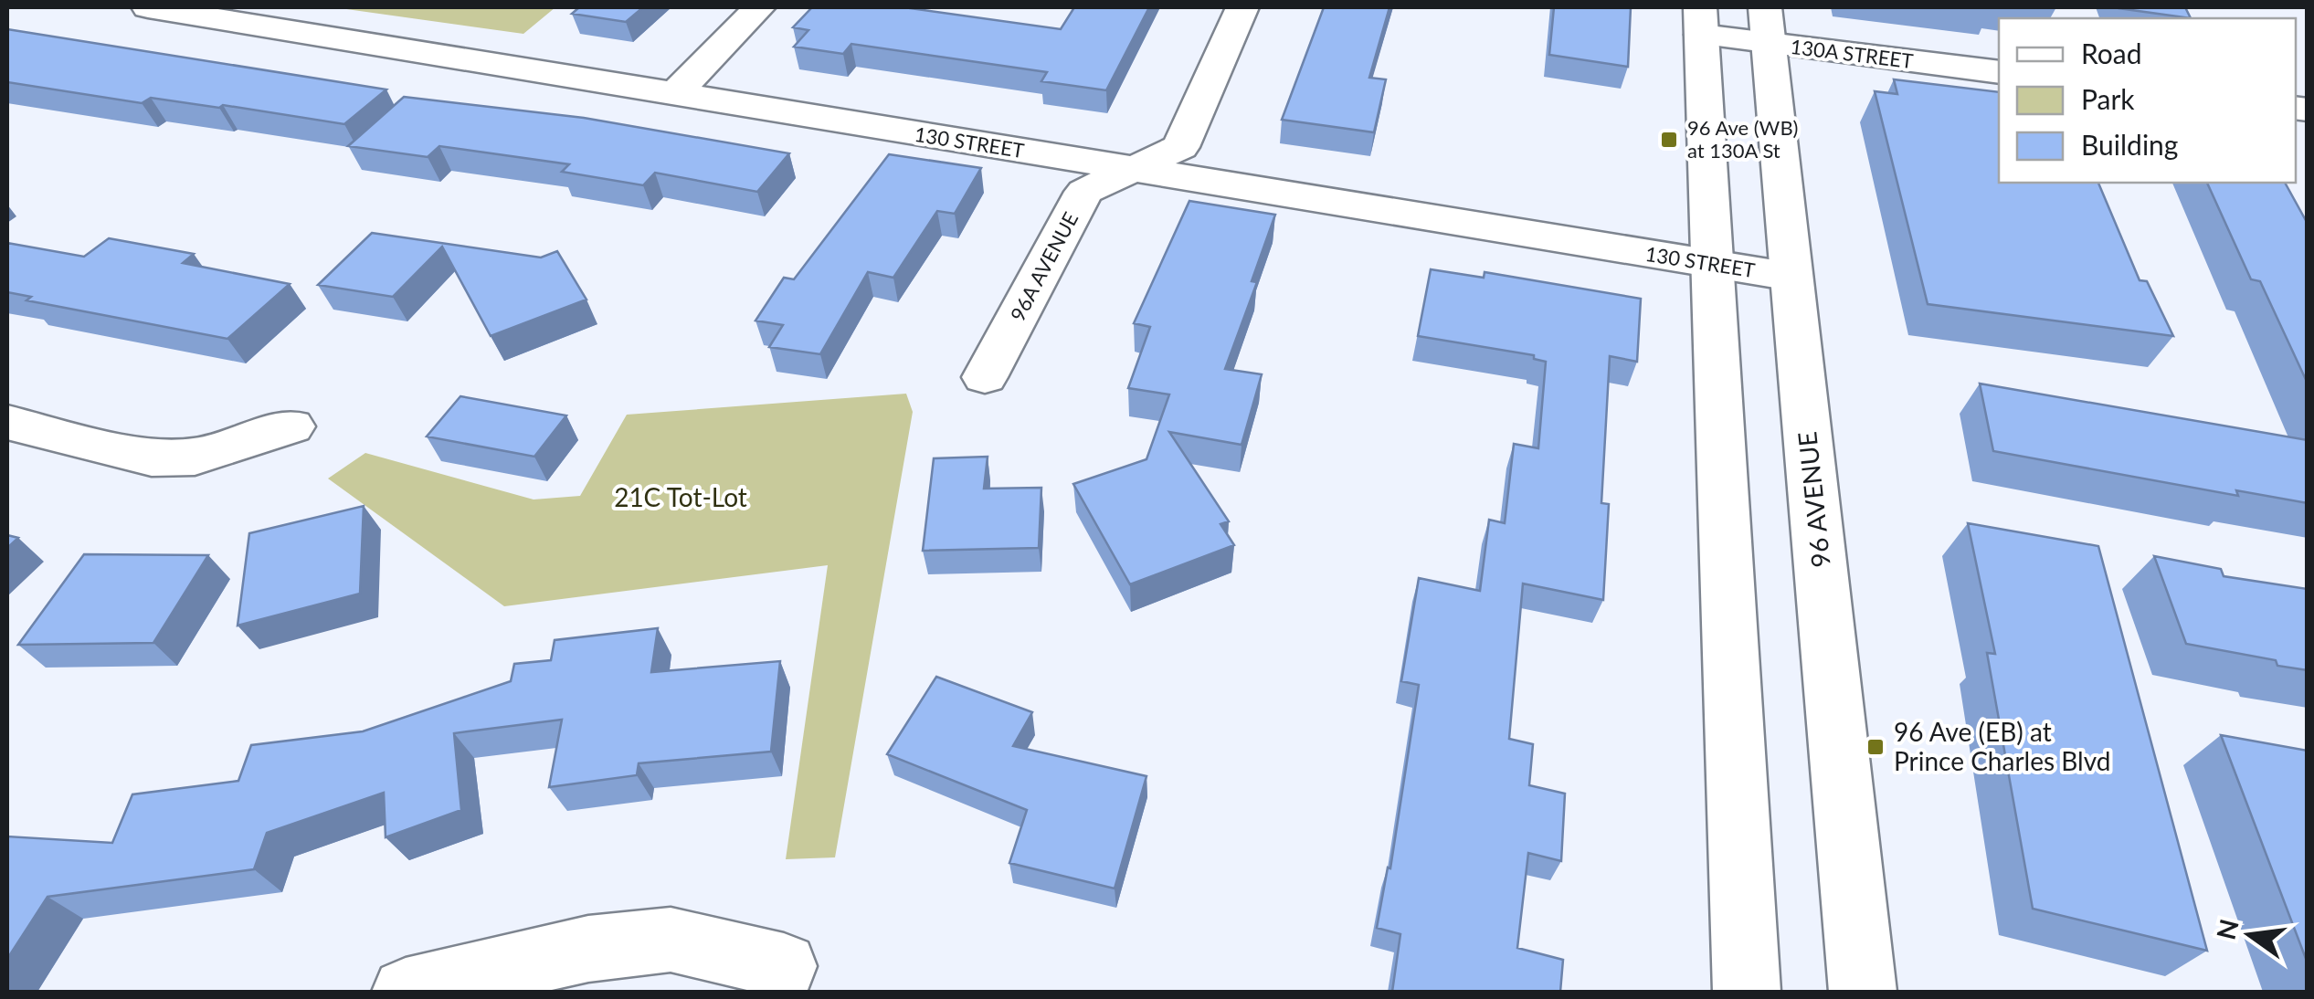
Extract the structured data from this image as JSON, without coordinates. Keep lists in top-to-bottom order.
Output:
{
  "streets": {
    "street": [
      "130A STREET",
      "130 STREET",
      "96A AVENUE",
      "96 AVENUE"
    ]
  },
  "crossings": [
    ["130A STREET", "96 AVENUE"],
    ["130 STREET", "96A AVENUE"],
    ["130 STREET", "96 AVENUE"]
  ],
  "parks": ["21C Tot-Lot"],
  "places": {
    "transit": ["96 Ave (WB) at 130A St", "96 Ave (EB) at Prince Charles Blvd"]
  },
  "legend": ["Road", "Park", "Building"],
  "north": "left"
}
